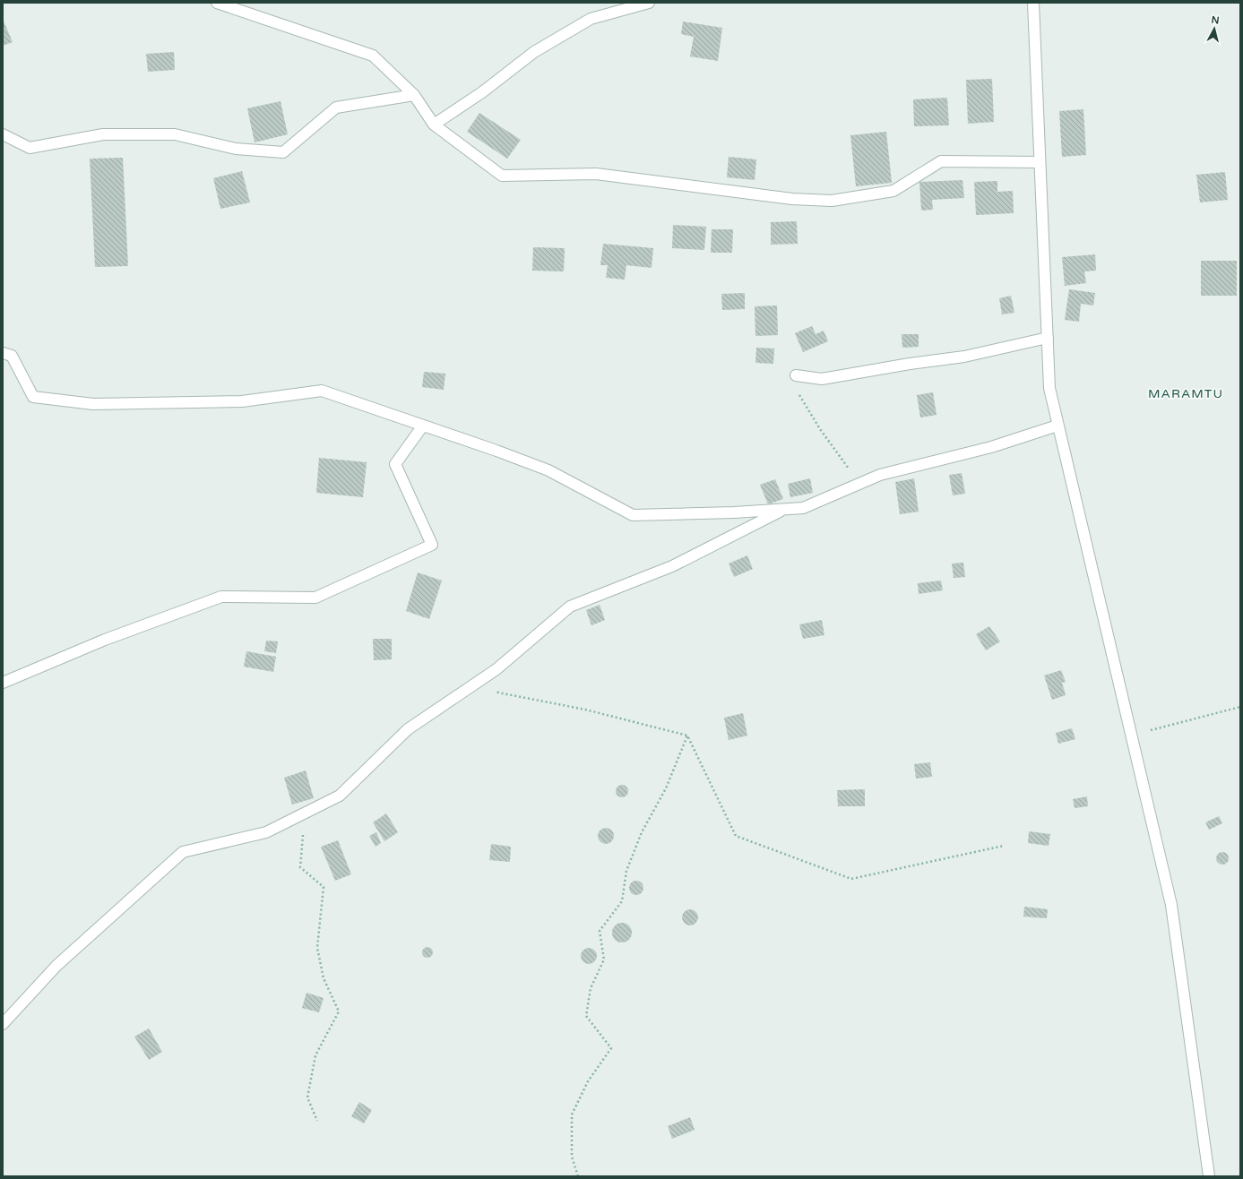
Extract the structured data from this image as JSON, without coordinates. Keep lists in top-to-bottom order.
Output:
{
  "districts": ["MARAMTU"],
  "north": "top"
}
